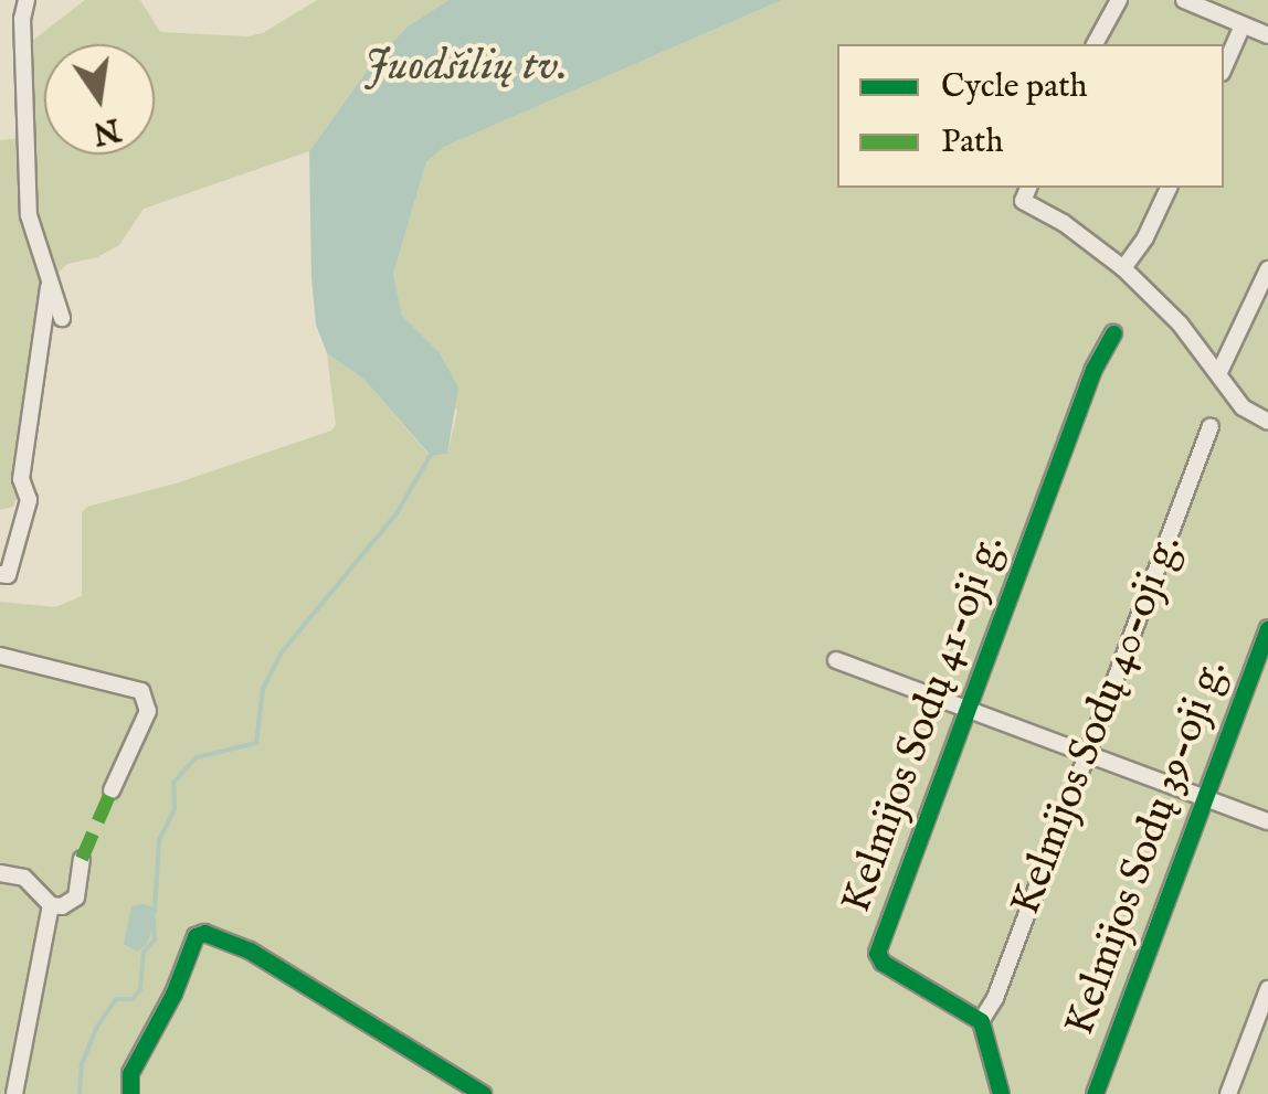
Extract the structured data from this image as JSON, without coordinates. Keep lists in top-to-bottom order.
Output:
{
  "streets": {
    "street": ["Kelmijos Sodų 41-oji g.", "Kelmijos Sodų 40-oji g.", "Kelmijos Sodų 39-oji g."]
  },
  "crossings": [
    ["Kelmijos Sodų 41-oji g.", "Kelmijos Sodų 40-oji g."]
  ],
  "water": ["Juodšilių tv."],
  "legend": ["Cycle path", "Path"],
  "north": "bottom"
}
